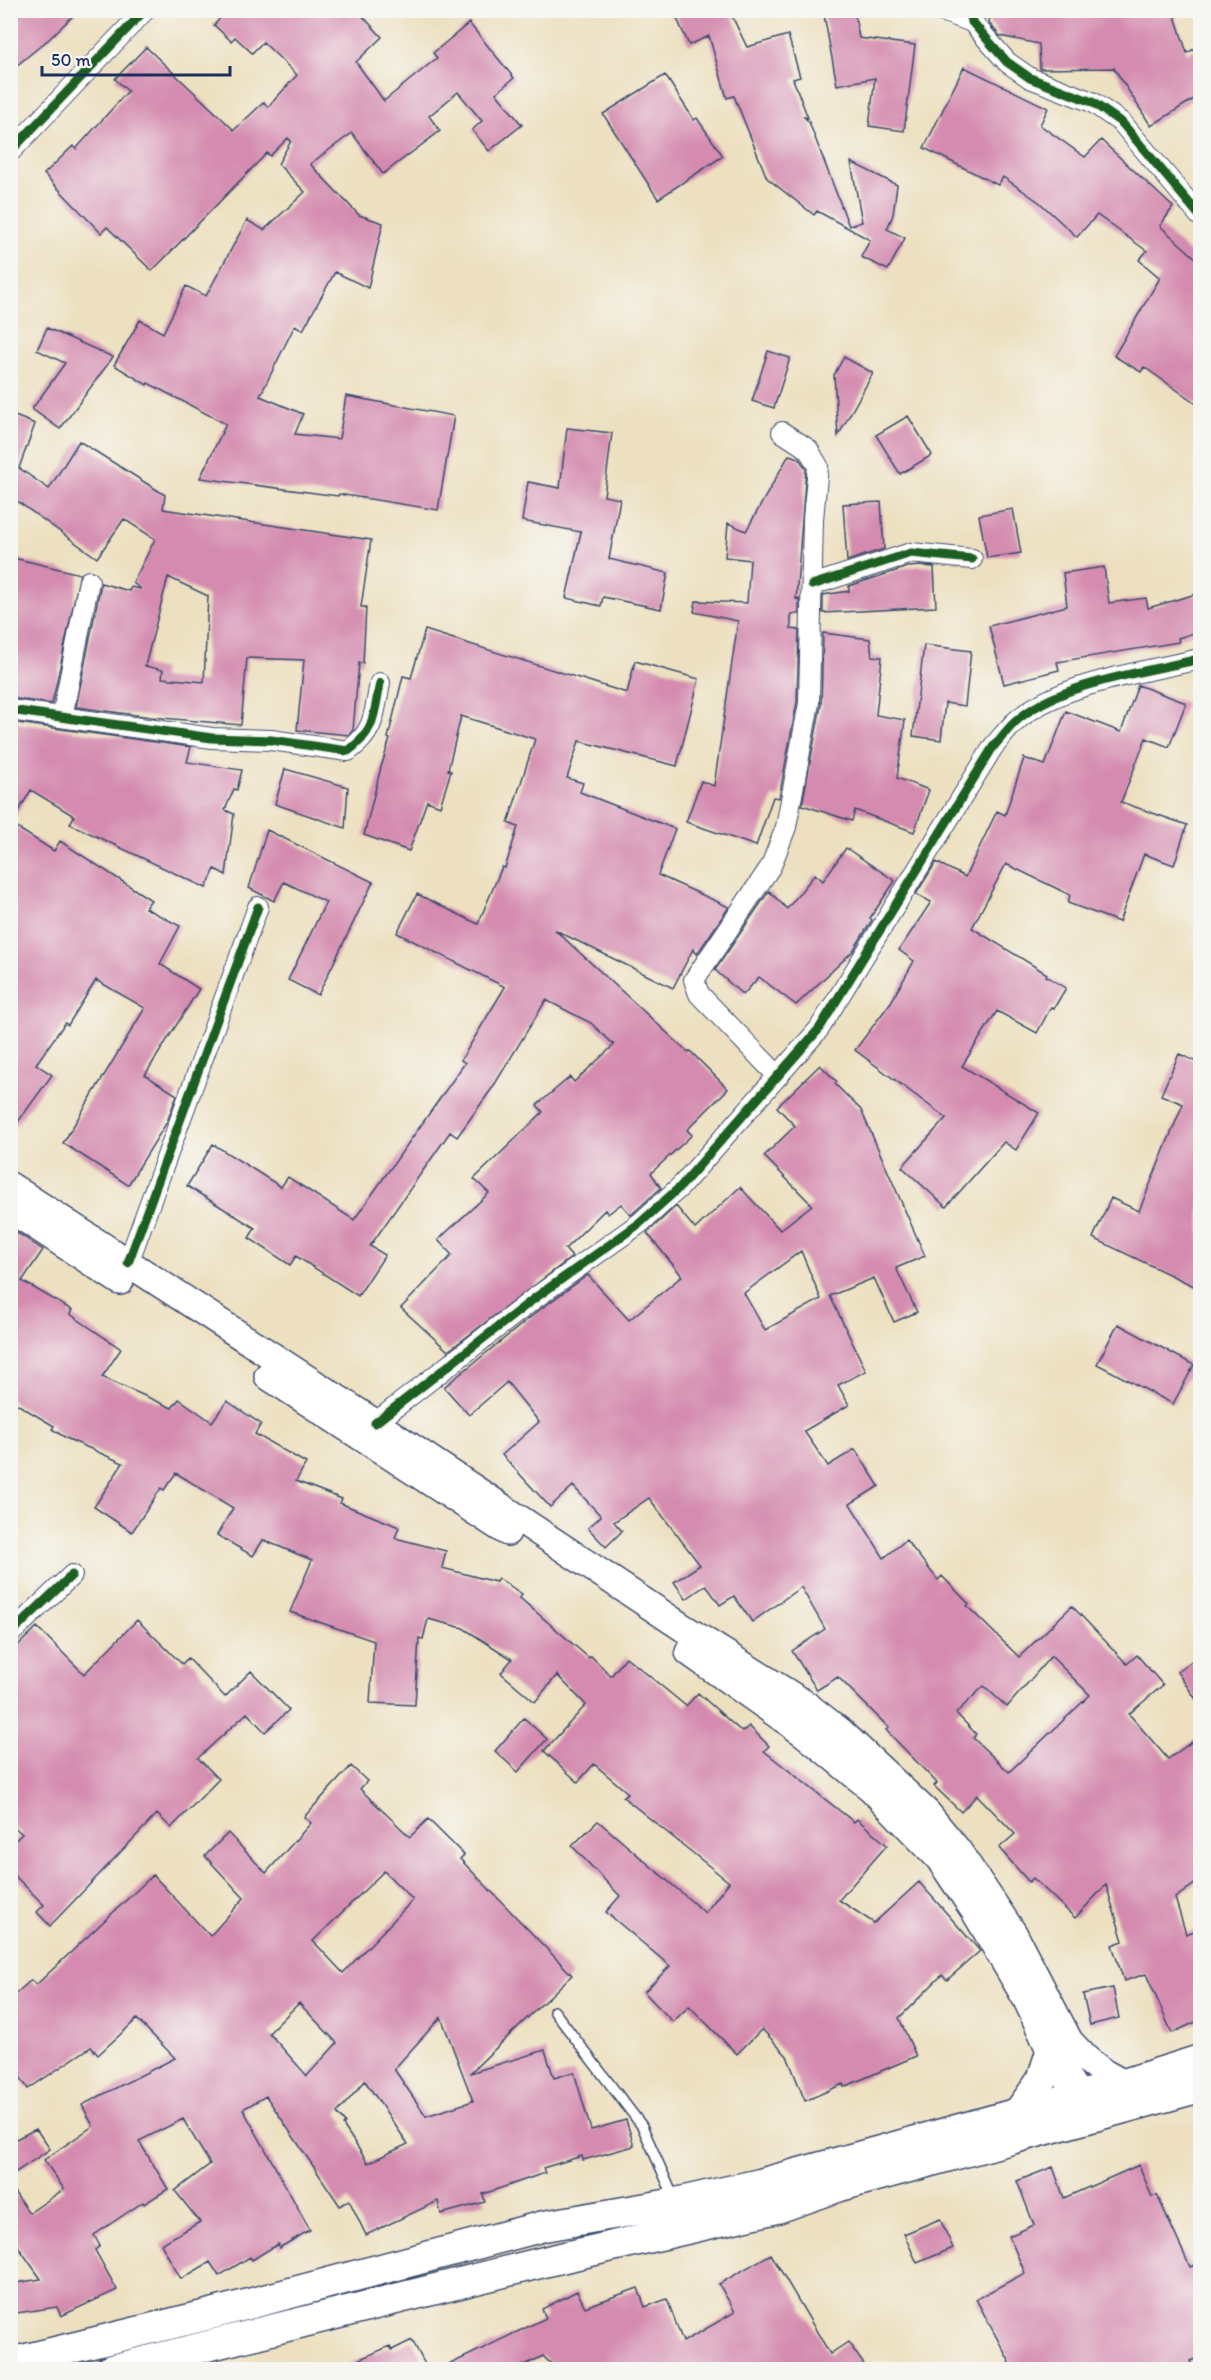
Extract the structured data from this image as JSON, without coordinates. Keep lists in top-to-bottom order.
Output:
{
  "scale_bar": "50 m"
}
